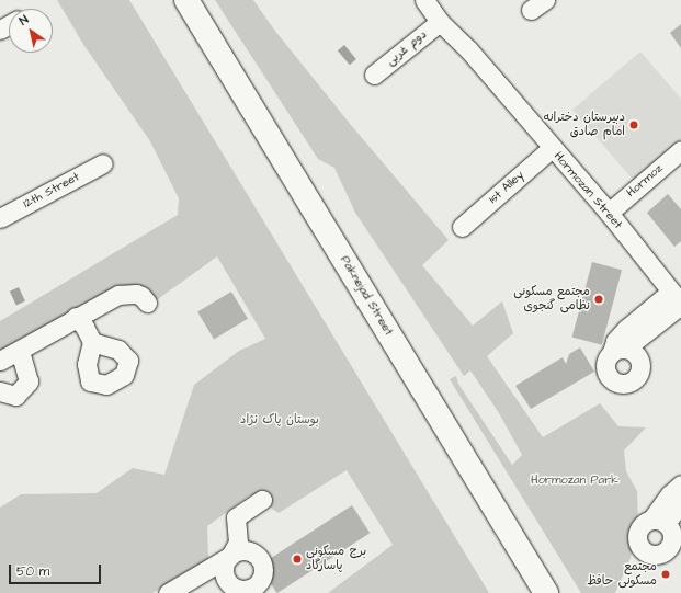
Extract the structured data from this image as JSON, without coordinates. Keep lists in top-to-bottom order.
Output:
{
  "streets": {
    "main road": ["Paknejad Street"],
    "street": [
      "دوم غربی",
      "Hormoz",
      "1st Alley",
      "12th Street",
      "Hormozan Street"
    ]
  },
  "crossings": [
    ["دوم غربی", "Hormozan Street"],
    ["Hormoz", "Hormozan Street"],
    ["1st Alley", "Hormozan Street"]
  ],
  "parks": ["بوستان پاک نژاد", "Hormozan Park"],
  "places": [
    "دبیرستان دخترانه امام صادق",
    "مجتمع مسکونی نظامی گنجوی",
    "برج مسکونی پاسارگاد",
    "مجتمع مسکونی حافظ"
  ],
  "scale_bar": "50 m",
  "north": "top left"
}
